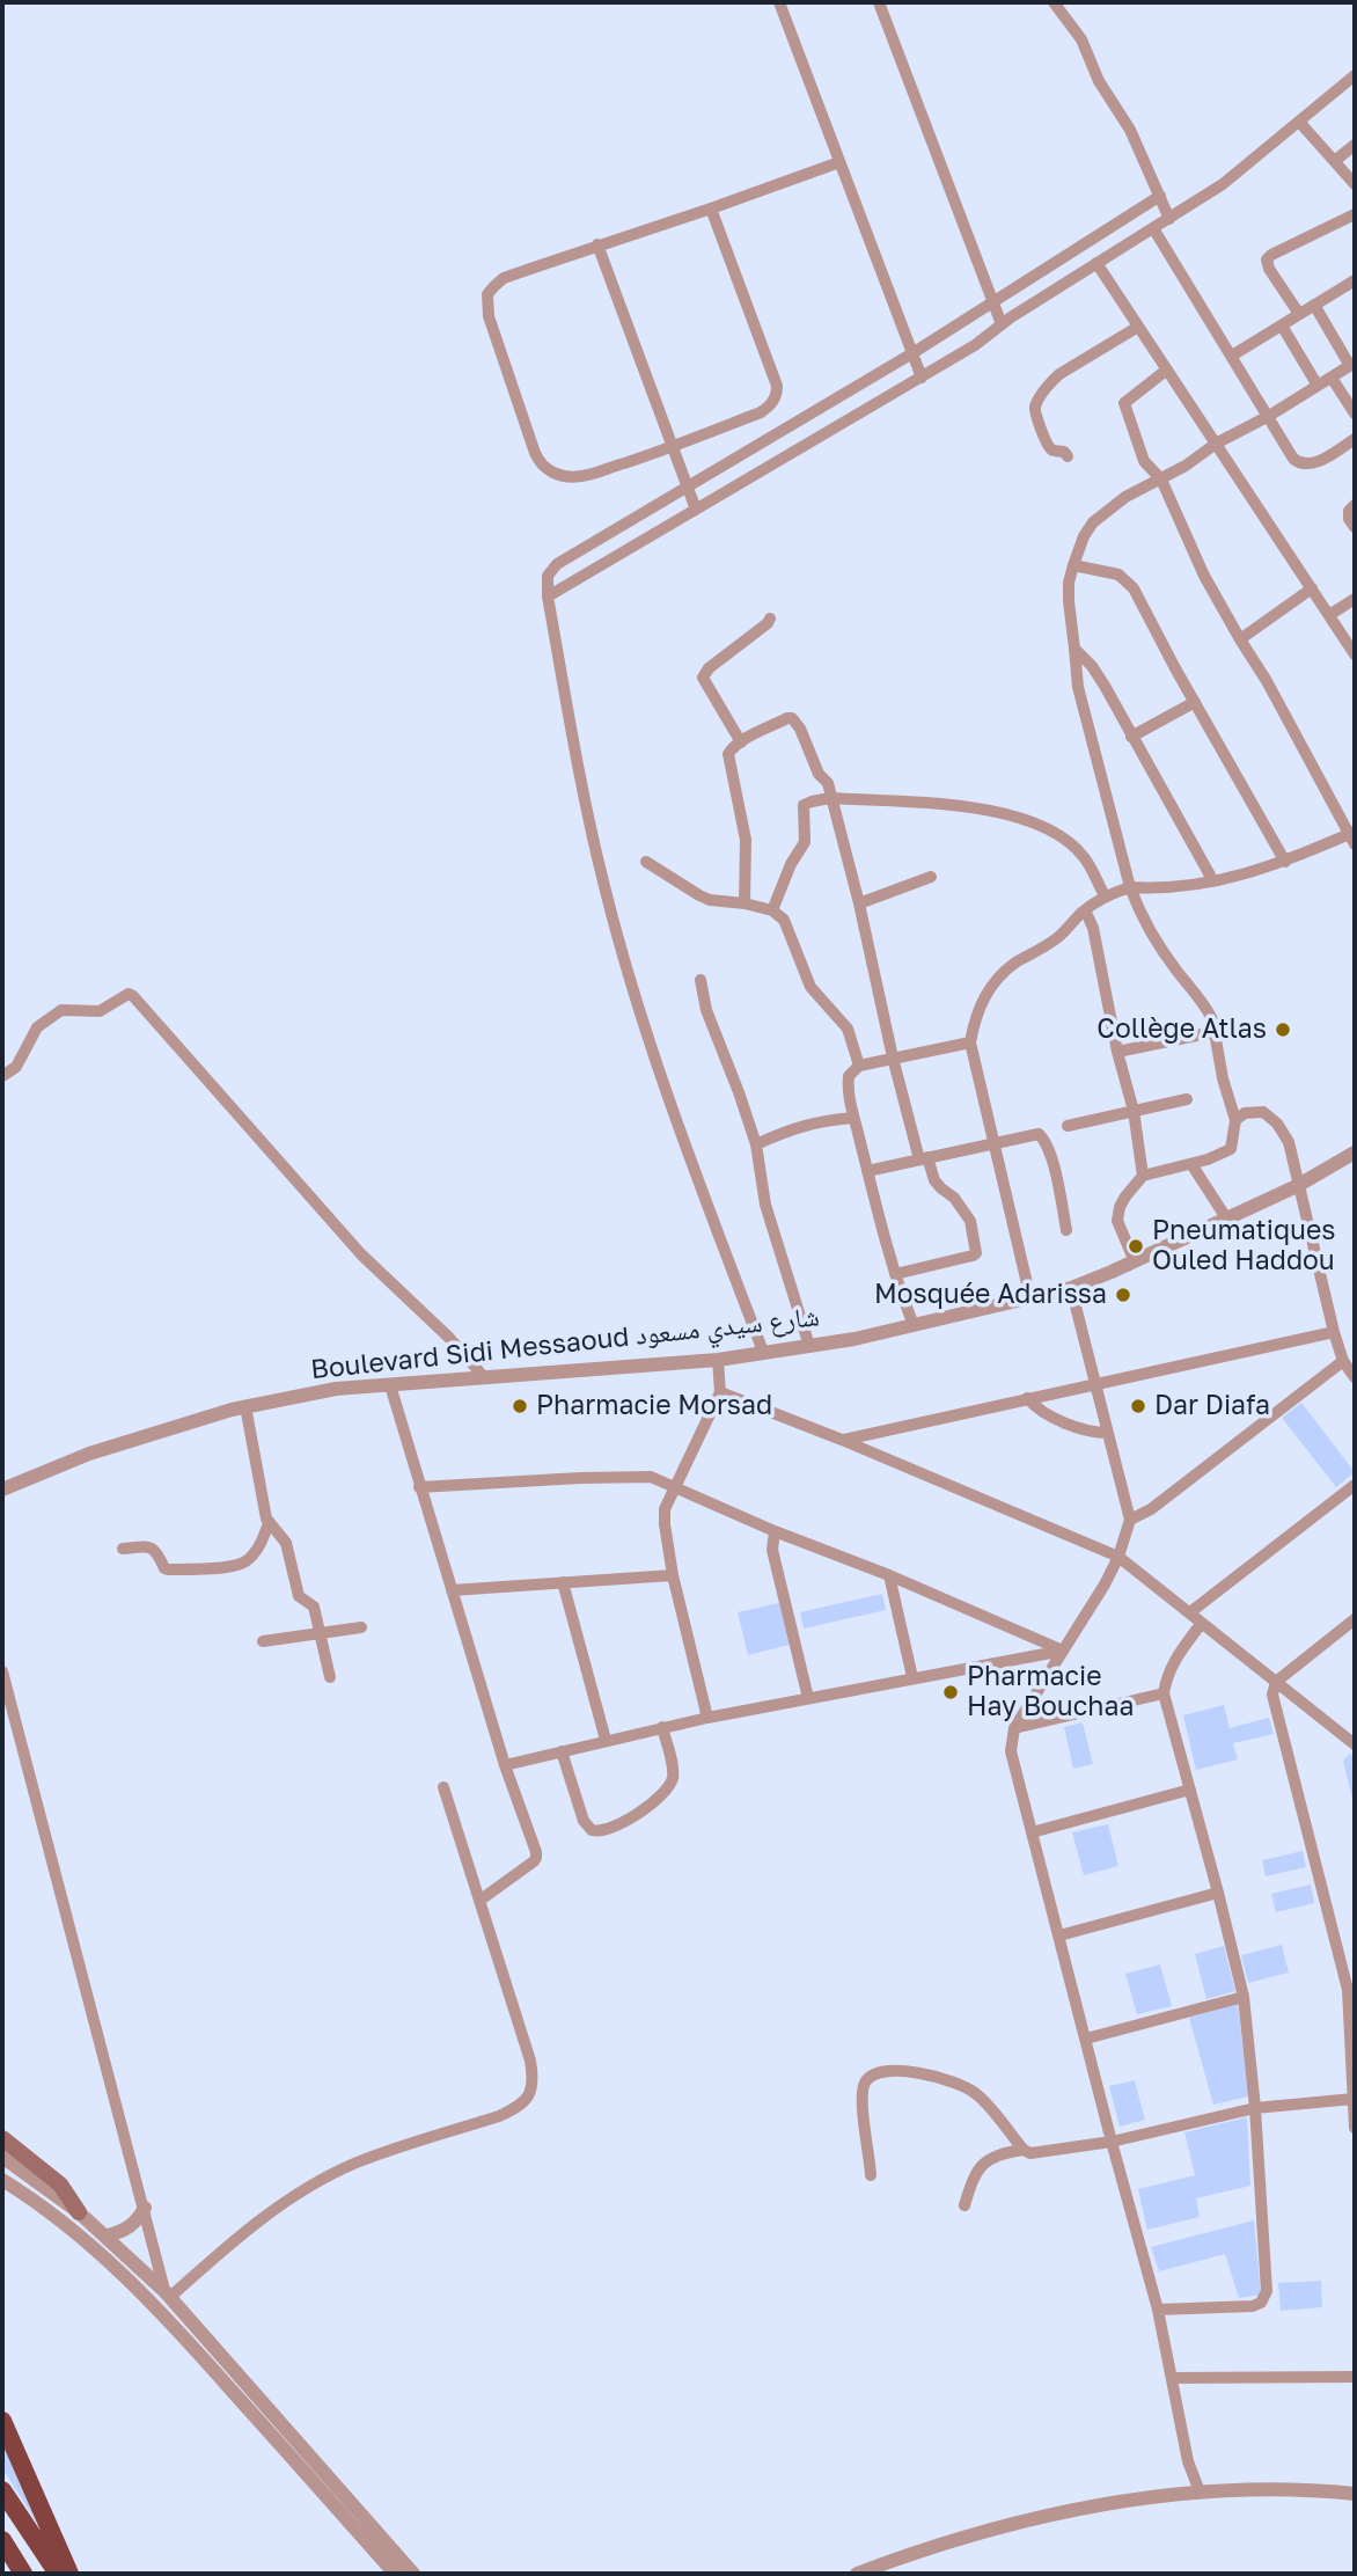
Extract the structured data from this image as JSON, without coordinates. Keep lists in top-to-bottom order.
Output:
{
  "streets": {
    "street": ["Boulevard Sidi Messaoud شارع سيدي مسعود"]
  },
  "places": [
    "Collège Atlas",
    "Pneumatiques Ouled Haddou",
    "Mosquée Adarissa",
    "Pharmacie Morsad",
    "Dar Diafa",
    "Pharmacie Hay Bouchaa"
  ]
}
